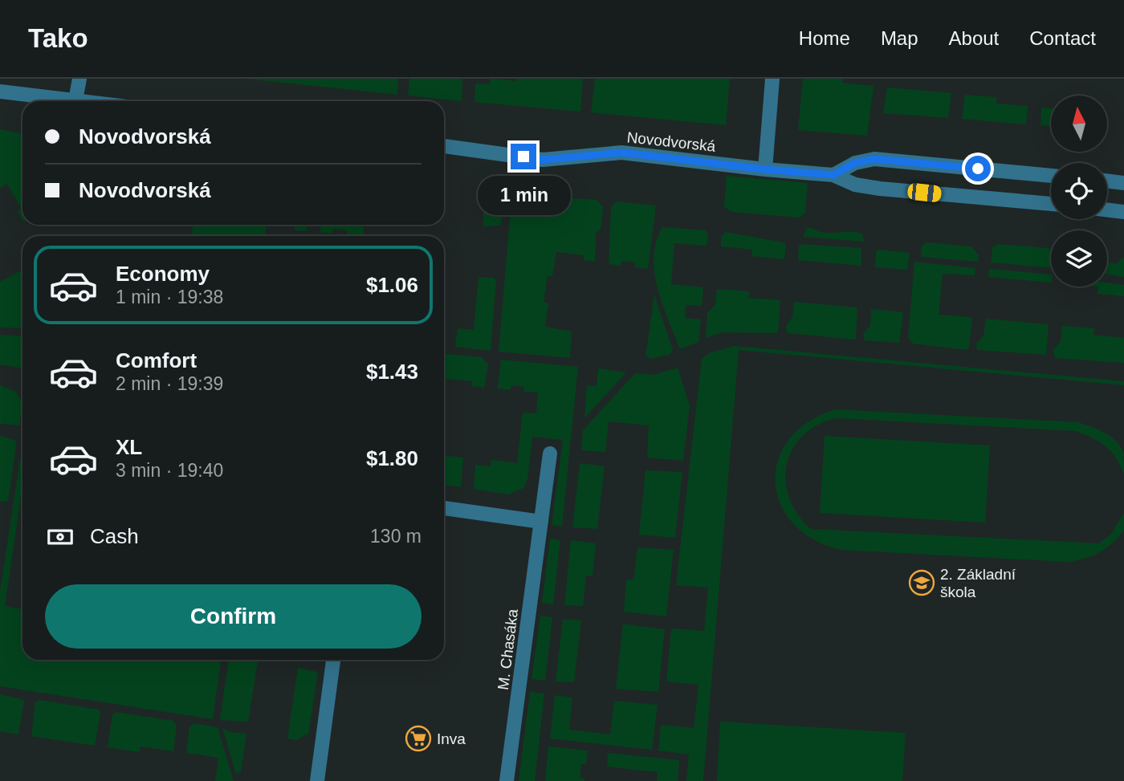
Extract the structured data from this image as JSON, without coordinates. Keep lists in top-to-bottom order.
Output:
{
  "streets": {
    "street": ["Novodvorská", "M. Chasáka"]
  },
  "places": {
    "school or university": ["2. Základní škola"],
    "supermarket": ["Inva"]
  },
  "north": "top",
  "page": {
    "header": "Tako",
    "nav": [
      "Home",
      "Map",
      "About",
      "Contact"
    ],
    "banner": ["Novodvorská", "Novodvorská"],
    "bubble": "1 min",
    "list": [
      {
        "name": "Economy",
        "note": "1 min · 19:38",
        "value": "$1.06"
      },
      {
        "name": "Comfort",
        "note": "2 min · 19:39",
        "value": "$1.43"
      },
      {
        "name": "XL",
        "note": "3 min · 19:40",
        "value": "$1.80"
      }
    ],
    "pay": ["Cash", "130 m"],
    "buttons": "Confirm"
  }
}
